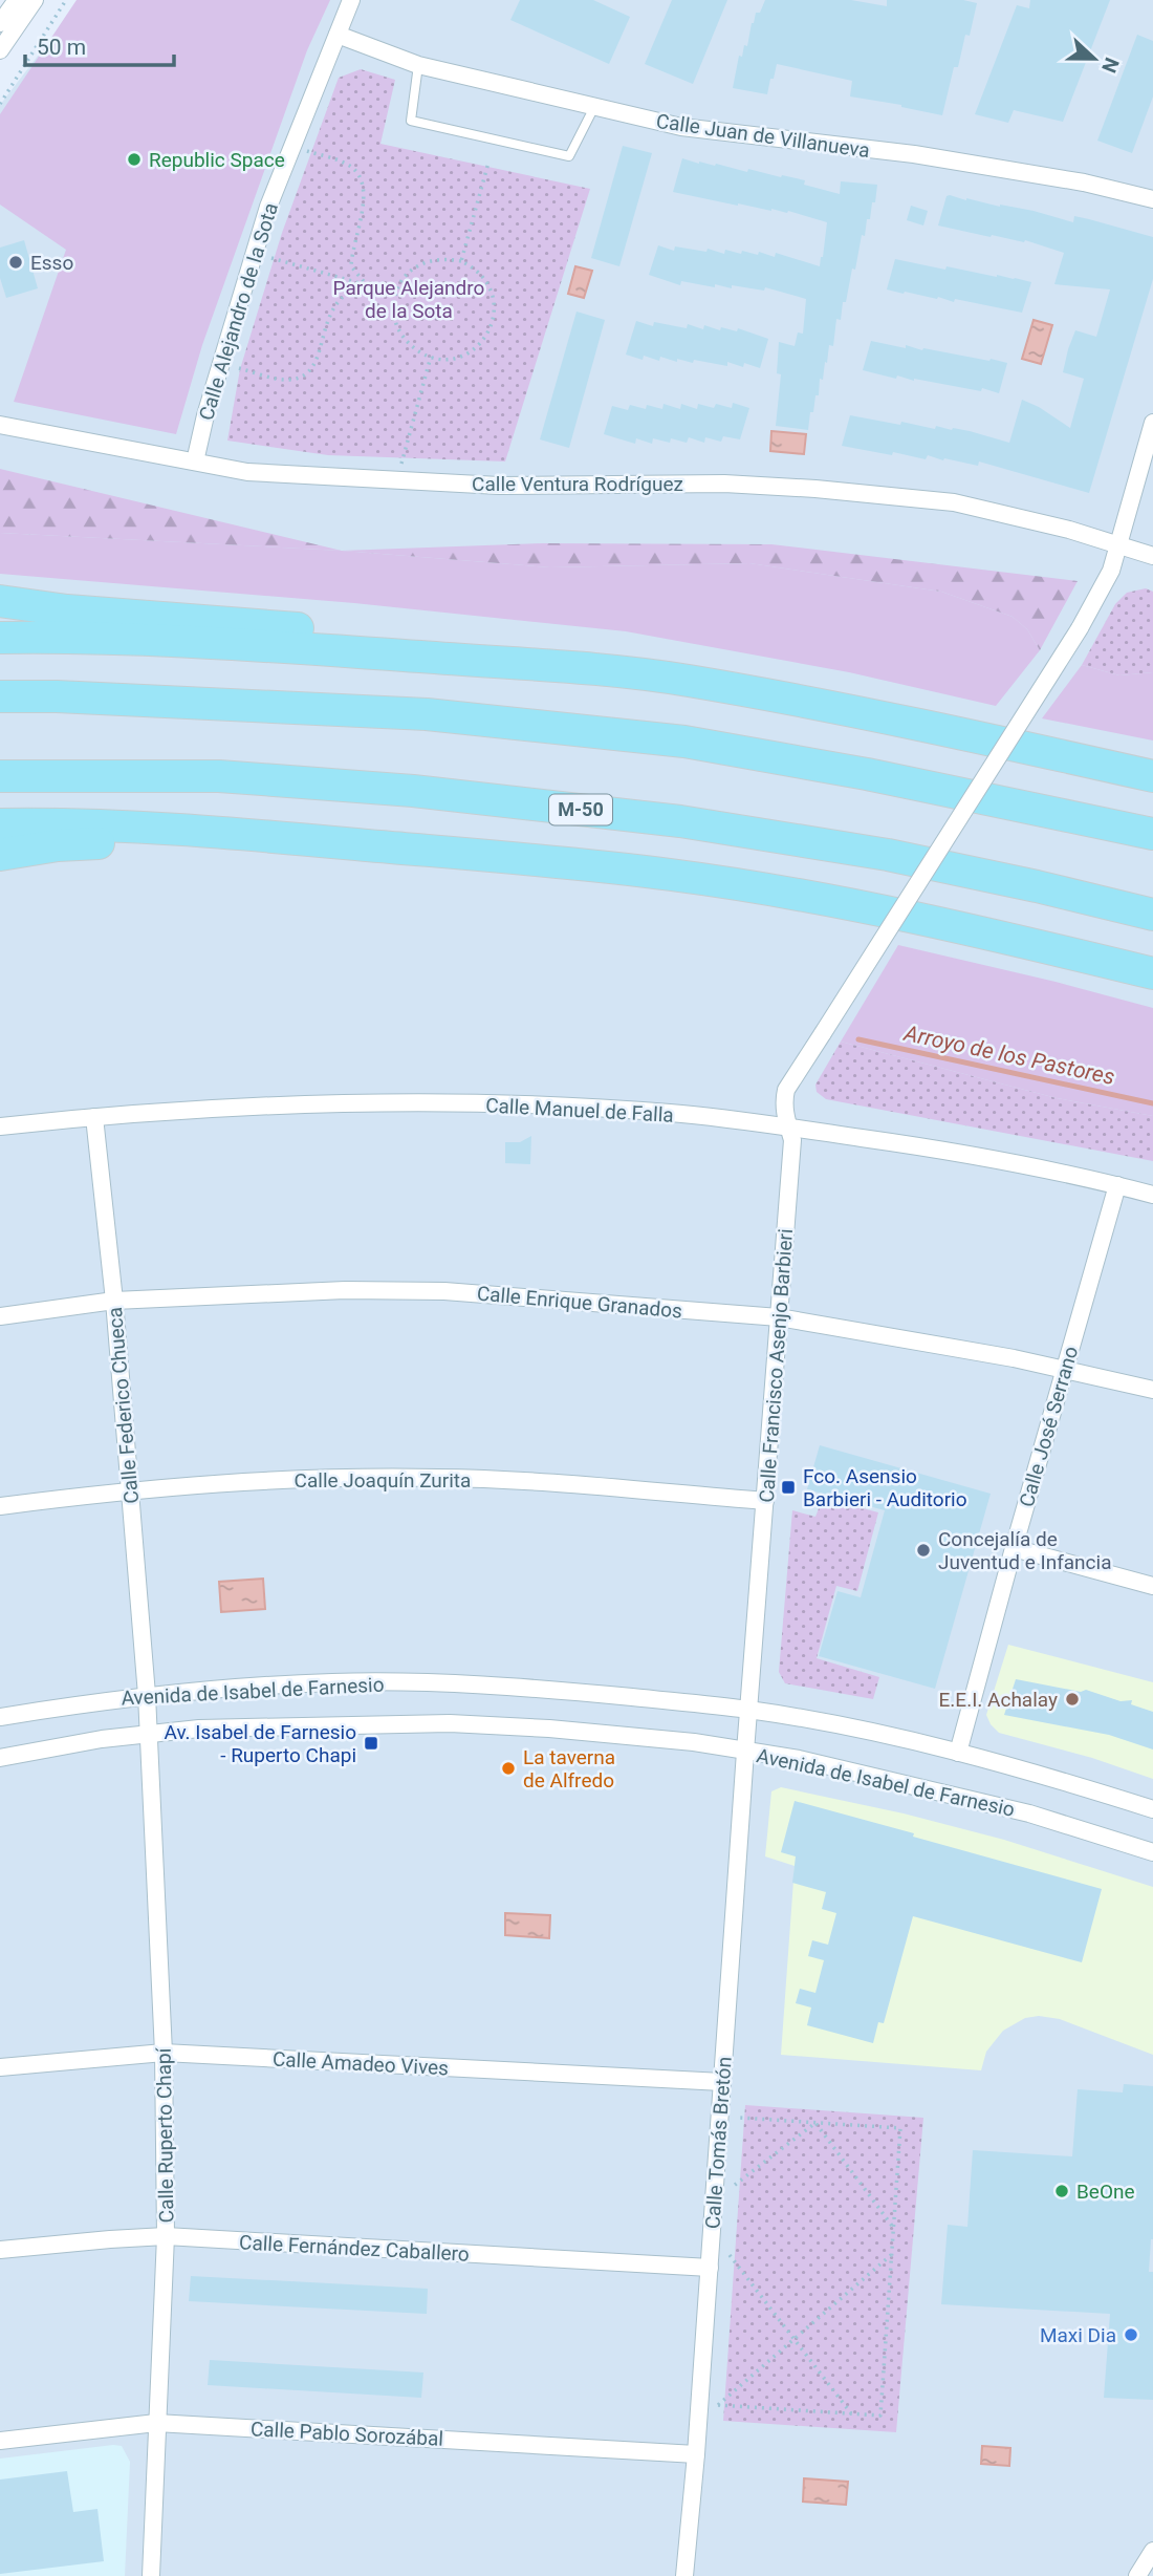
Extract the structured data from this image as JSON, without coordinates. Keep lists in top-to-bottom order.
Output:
{
  "streets": {
    "highway": ["M-50"],
    "street": [
      "Calle Juan de Villanueva",
      "Calle Alejandro de la Sota",
      "Calle Ventura Rodríguez",
      "Calle Manuel de Falla",
      "Calle Enrique Granados",
      "Calle Francisco Asenjo Barbieri",
      "Calle Federico Chueca",
      "Calle José Serrano",
      "Calle Joaquín Zurita",
      "Avenida de Isabel de Farnesio",
      "Calle Amadeo Vives",
      "Calle Ruperto Chapí",
      "Calle Tomás Bretón",
      "Calle Fernández Caballero",
      "Calle Pablo Sorozábal"
    ]
  },
  "crossings": [
    ["Calle Juan de Villanueva", "Calle Alejandro de la Sota"],
    ["Calle Alejandro de la Sota", "Calle Ventura Rodríguez"],
    ["Calle Ventura Rodríguez", "Calle Francisco Asenjo Barbieri"],
    ["Calle Manuel de Falla", "Calle Francisco Asenjo Barbieri"],
    ["Calle Manuel de Falla", "Calle Federico Chueca"],
    ["Calle Manuel de Falla", "Calle José Serrano"],
    ["Calle Enrique Granados", "Calle Francisco Asenjo Barbieri"],
    ["Calle Enrique Granados", "Calle Federico Chueca"],
    ["Calle Enrique Granados", "Calle José Serrano"],
    ["Calle Francisco Asenjo Barbieri", "Calle Joaquín Zurita"],
    ["Calle Francisco Asenjo Barbieri", "Avenida de Isabel de Farnesio"],
    ["Calle Francisco Asenjo Barbieri", "Calle Tomás Bretón"],
    ["Calle Federico Chueca", "Calle Joaquín Zurita"],
    ["Calle Federico Chueca", "Avenida de Isabel de Farnesio"],
    ["Calle Federico Chueca", "Calle Ruperto Chapí"],
    ["Calle José Serrano", "Avenida de Isabel de Farnesio"],
    ["Avenida de Isabel de Farnesio", "Calle Ruperto Chapí"],
    ["Avenida de Isabel de Farnesio", "Calle Tomás Bretón"],
    ["Calle Amadeo Vives", "Calle Ruperto Chapí"],
    ["Calle Amadeo Vives", "Calle Tomás Bretón"],
    ["Calle Ruperto Chapí", "Calle Fernández Caballero"],
    ["Calle Ruperto Chapí", "Calle Pablo Sorozábal"],
    ["Calle Tomás Bretón", "Calle Fernández Caballero"],
    ["Calle Tomás Bretón", "Calle Pablo Sorozábal"]
  ],
  "water": ["Arroyo de los Pastores"],
  "parks": ["Parque Alejandro de la Sota"],
  "places": {
    "other": [
      "Republic Space",
      "Esso",
      "Concejalía de Juventud e Infancia",
      "E.E.I. Achalay",
      "La taverna de Alfredo",
      "BeOne",
      "Maxi Dia"
    ],
    "transit": ["Fco. Asensio Barbieri - Auditorio", "Av. Isabel de Farnesio - Ruperto Chapi"]
  },
  "scale_bar": "50 m",
  "north": "right"
}
